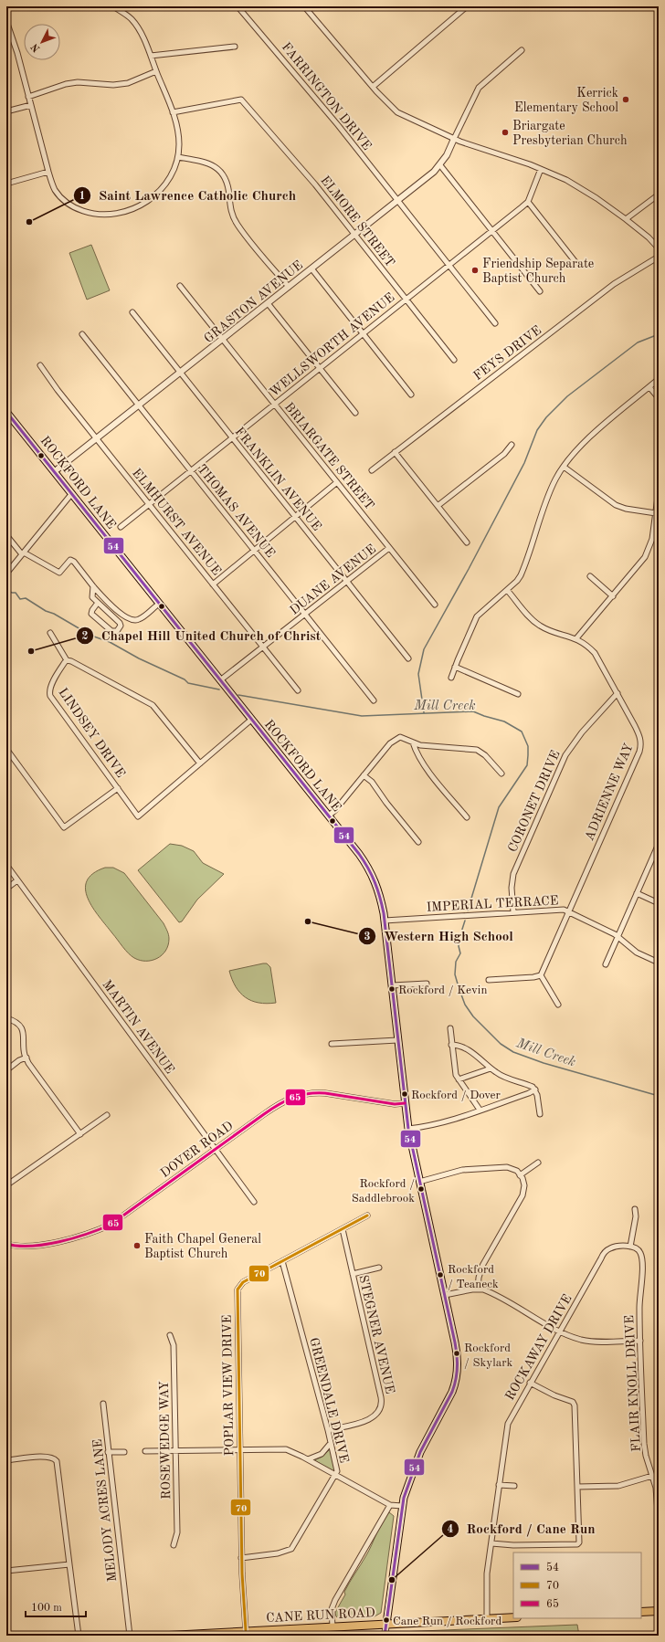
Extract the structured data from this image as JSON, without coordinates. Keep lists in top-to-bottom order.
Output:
{
  "streets": {
    "highway": ["CANE RUN ROAD"],
    "main road": ["ROCKFORD LANE"],
    "street": [
      "FARRINGTON DRIVE",
      "ELMORE STREET",
      "GRASTON AVENUE",
      "WELLSWORTH AVENUE",
      "FEYS DRIVE",
      "BRIARGATE STREET",
      "FRANKLIN AVENUE",
      "THOMAS AVENUE",
      "ELMHURST AVENUE",
      "DUANE AVENUE",
      "LINDSEY DRIVE",
      "ADRIENNE WAY",
      "CORONET DRIVE",
      "IMPERIAL TERRACE",
      "MARTIN AVENUE",
      "DOVER ROAD",
      "STEGNER AVENUE",
      "ROCKAWAY DRIVE",
      "FLAIR KNOLL DRIVE",
      "POPLAR VIEW DRIVE",
      "GREENDALE DRIVE",
      "ROSEWEDGE WAY",
      "MELODY ACRES LANE"
    ]
  },
  "crossings": [
    ["FARRINGTON DRIVE", "GRASTON AVENUE"],
    ["FARRINGTON DRIVE", "WELLSWORTH AVENUE"],
    ["ELMORE STREET", "GRASTON AVENUE"],
    ["ELMORE STREET", "WELLSWORTH AVENUE"],
    ["GRASTON AVENUE", "BRIARGATE STREET"],
    ["GRASTON AVENUE", "FRANKLIN AVENUE"],
    ["GRASTON AVENUE", "ROCKFORD LANE"],
    ["GRASTON AVENUE", "THOMAS AVENUE"],
    ["GRASTON AVENUE", "ELMHURST AVENUE"],
    ["WELLSWORTH AVENUE", "BRIARGATE STREET"],
    ["WELLSWORTH AVENUE", "FRANKLIN AVENUE"],
    ["WELLSWORTH AVENUE", "THOMAS AVENUE"],
    ["WELLSWORTH AVENUE", "ELMHURST AVENUE"],
    ["BRIARGATE STREET", "DUANE AVENUE"],
    ["FRANKLIN AVENUE", "DUANE AVENUE"],
    ["ROCKFORD LANE", "DUANE AVENUE"],
    ["ROCKFORD LANE", "IMPERIAL TERRACE"],
    ["ROCKFORD LANE", "DOVER ROAD"],
    ["ROCKFORD LANE", "CANE RUN ROAD"],
    ["THOMAS AVENUE", "DUANE AVENUE"],
    ["ELMHURST AVENUE", "DUANE AVENUE"],
    ["ADRIENNE WAY", "CORONET DRIVE"],
    ["ADRIENNE WAY", "IMPERIAL TERRACE"],
    ["CORONET DRIVE", "IMPERIAL TERRACE"],
    ["MARTIN AVENUE", "DOVER ROAD"],
    ["STEGNER AVENUE", "POPLAR VIEW DRIVE"],
    ["STEGNER AVENUE", "GREENDALE DRIVE"],
    ["ROCKAWAY DRIVE", "FLAIR KNOLL DRIVE"],
    ["ROCKAWAY DRIVE", "CANE RUN ROAD"],
    ["POPLAR VIEW DRIVE", "GREENDALE DRIVE"],
    ["POPLAR VIEW DRIVE", "CANE RUN ROAD"]
  ],
  "water": ["Mill Creek"],
  "places": [
    "Kerrick Elementary School",
    "Briargate Presbyterian Church",
    "Saint Lawrence Catholic Church",
    "Friendship Separate Baptist Church",
    "Chapel Hill United Church of Christ",
    "Western High School",
    "Rockford / Kevin",
    "Rockford / Dover",
    "Rockford / Saddlebrook",
    "Faith Chapel General Baptist Church",
    "Rockford / Teaneck",
    "Rockford / Skylark",
    "Rockford / Cane Run",
    "Cane Run / Rockford"
  ],
  "lines": ["transit line 54", "transit line 65", "transit line 70"],
  "legend": ["54", "70", "65"],
  "scale_bar": "100 m",
  "north": "bottom left"
}
